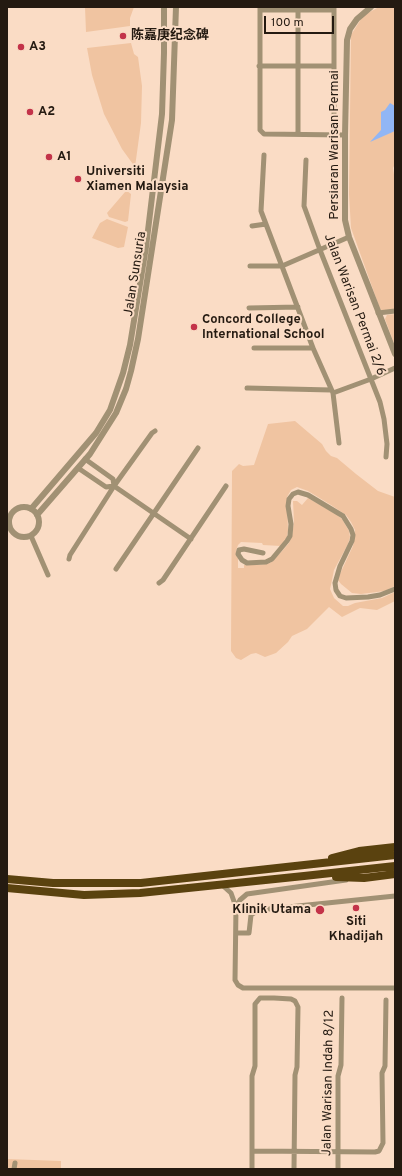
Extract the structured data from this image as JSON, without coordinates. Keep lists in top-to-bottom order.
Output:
{
  "streets": {
    "street": [
      "Persiaran Warisan Permai",
      "Jalan Sunsuria",
      "Jalan Warisan Permai 2/6",
      "Jalan Warisan Indah 8/12"
    ]
  },
  "places": [
    "陈嘉庚纪念碑",
    "A3",
    "A2",
    "A1",
    "Universiti Xiamen Malaysia",
    "Concord College International School",
    "Siti Khadijah",
    "Klinik Utama"
  ],
  "scale_bar": "100 m"
}
